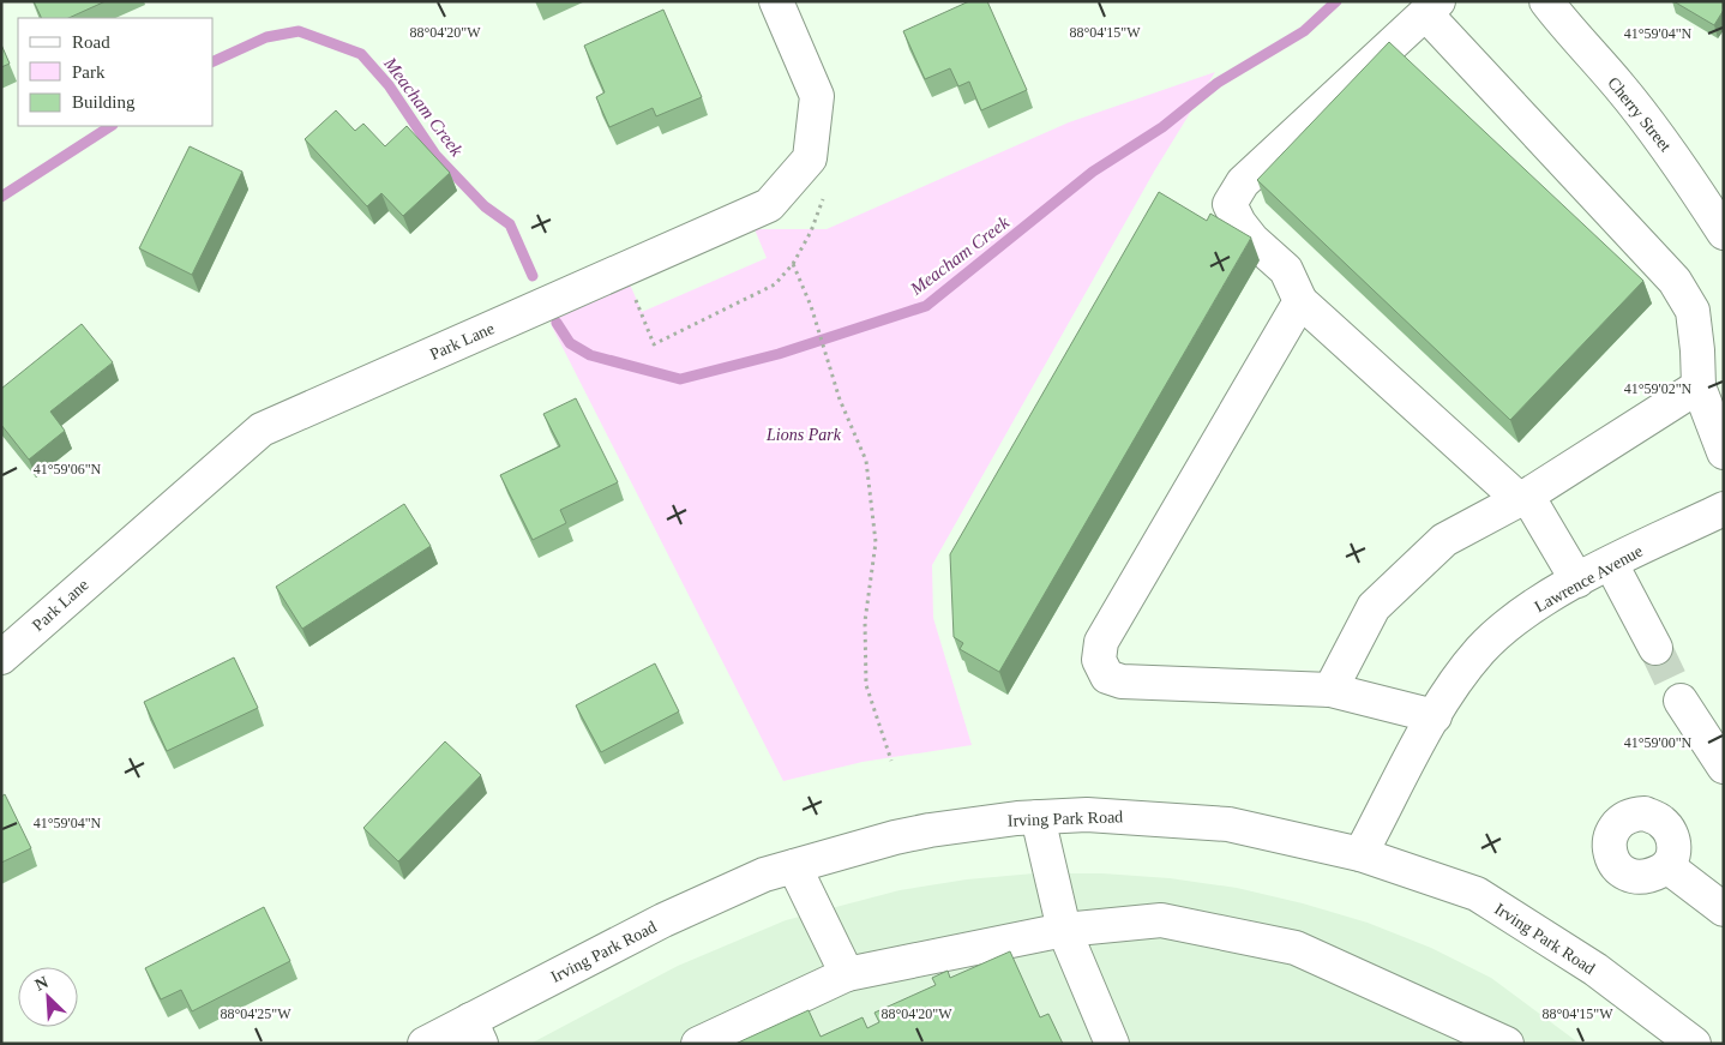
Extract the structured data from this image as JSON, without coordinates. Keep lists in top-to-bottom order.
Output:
{
  "streets": {
    "street": [
      "Cherry Street",
      "Park Lane",
      "Lawrence Avenue",
      "Irving Park Road"
    ]
  },
  "crossings": [
    ["Lawrence Avenue", "Irving Park Road"]
  ],
  "water": ["Meacham Creek"],
  "parks": ["Lions Park"],
  "legend": ["Road", "Park", "Building"],
  "north": "top left",
  "coordinates": [
    "88°04'20\"W",
    "88°04'15\"W",
    "41°59'04\"N",
    "41°59'02\"N",
    "41°59'06\"N",
    "41°59'00\"N",
    "88°04'25\"W"
  ]
}
